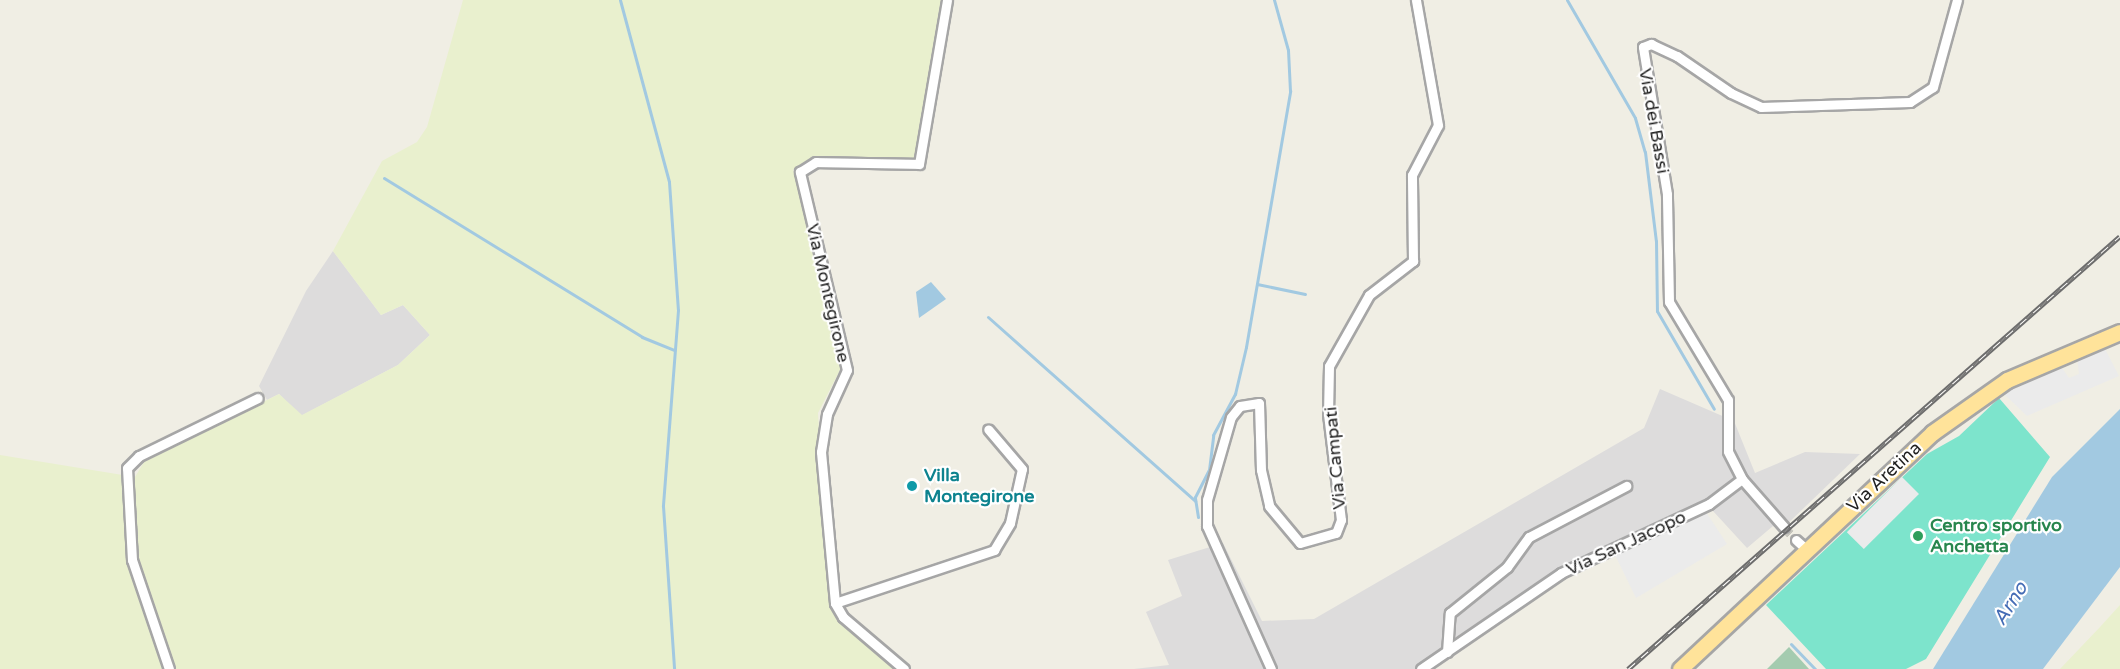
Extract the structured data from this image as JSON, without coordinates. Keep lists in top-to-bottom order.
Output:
{
  "streets": {
    "main road": ["Via Aretina"],
    "street": [
      "Via dei Bassi",
      "Via Montegirone",
      "Via Campati",
      "Via San Jacopo"
    ]
  },
  "crossings": [
    ["Via dei Bassi", "Via San Jacopo"]
  ],
  "water": ["Arno"],
  "places": ["Villa Montegirone", "Centro sportivo Anchetta"]
}
